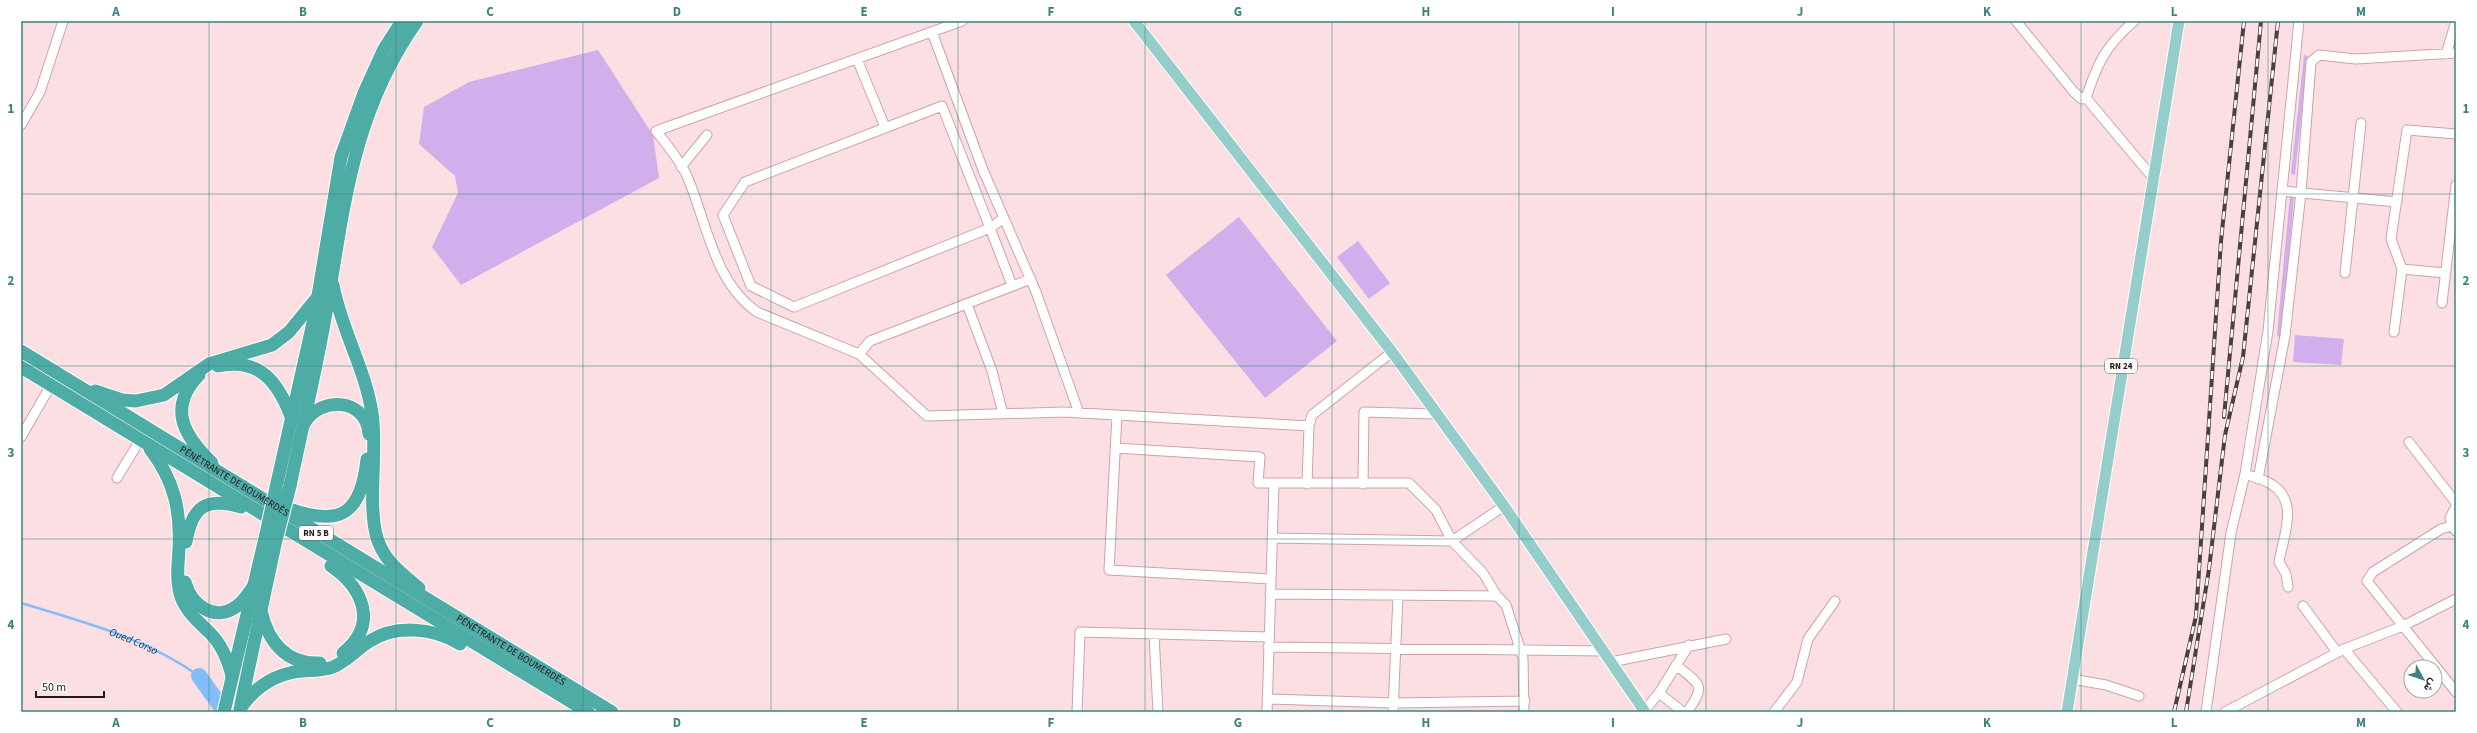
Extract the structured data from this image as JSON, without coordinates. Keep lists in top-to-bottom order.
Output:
{
  "streets": {
    "highway": ["PÉNÉTRANTE DE BOUMERDÈS", "RN 5 B"],
    "main road": ["RN 24"]
  },
  "water": ["Oued Corso"],
  "scale_bar": "50 m",
  "north": "bottom right",
  "grid": {
    "columns": [
      "A",
      "B",
      "C",
      "D",
      "E",
      "F",
      "G",
      "H",
      "I",
      "J",
      "K",
      "L",
      "M"
    ],
    "rows": [
      "1",
      "2",
      "3",
      "4"
    ]
  }
}
